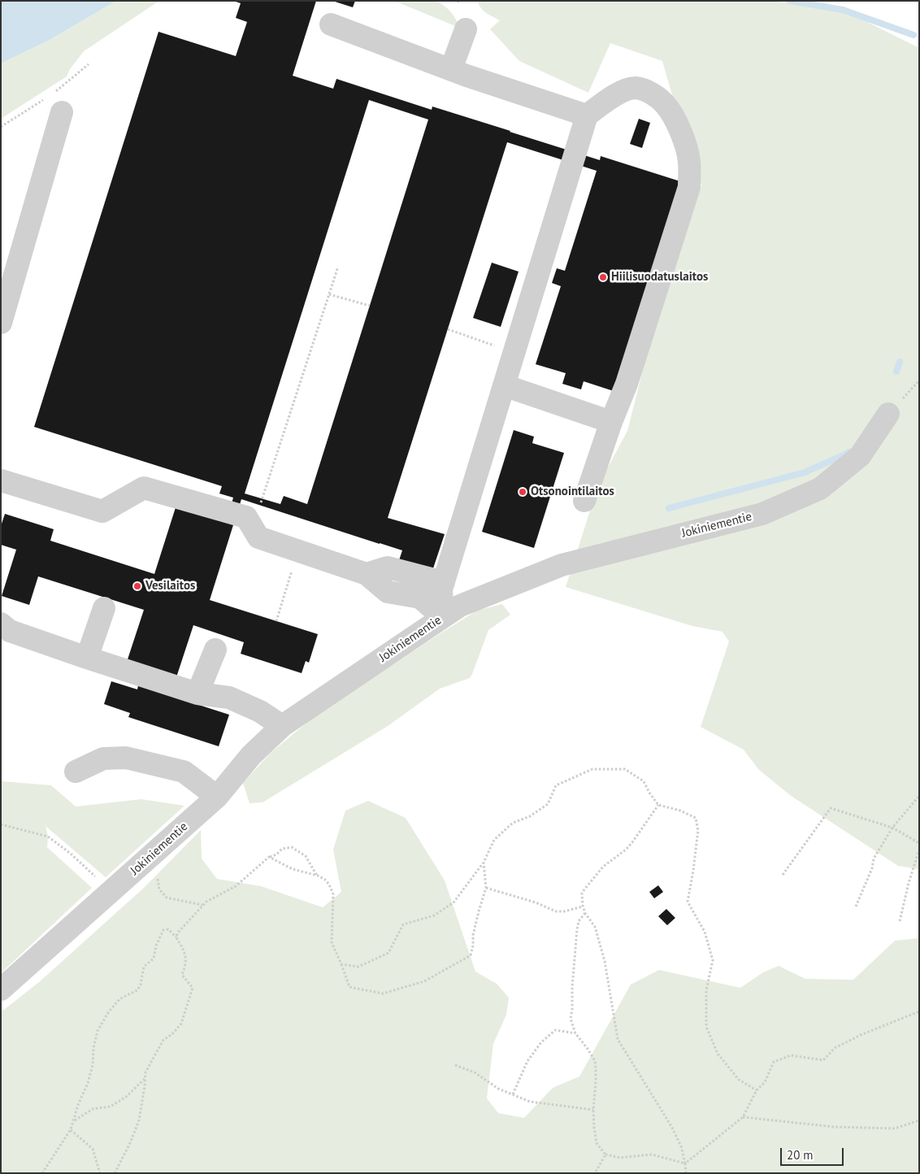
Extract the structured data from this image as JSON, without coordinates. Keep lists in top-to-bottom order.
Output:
{
  "streets": {
    "street": ["Jokiniementie"]
  },
  "places": ["Hiilisuodatuslaitos", "Otsonointilaitos", "Vesilaitos"],
  "scale_bar": "20 m"
}
